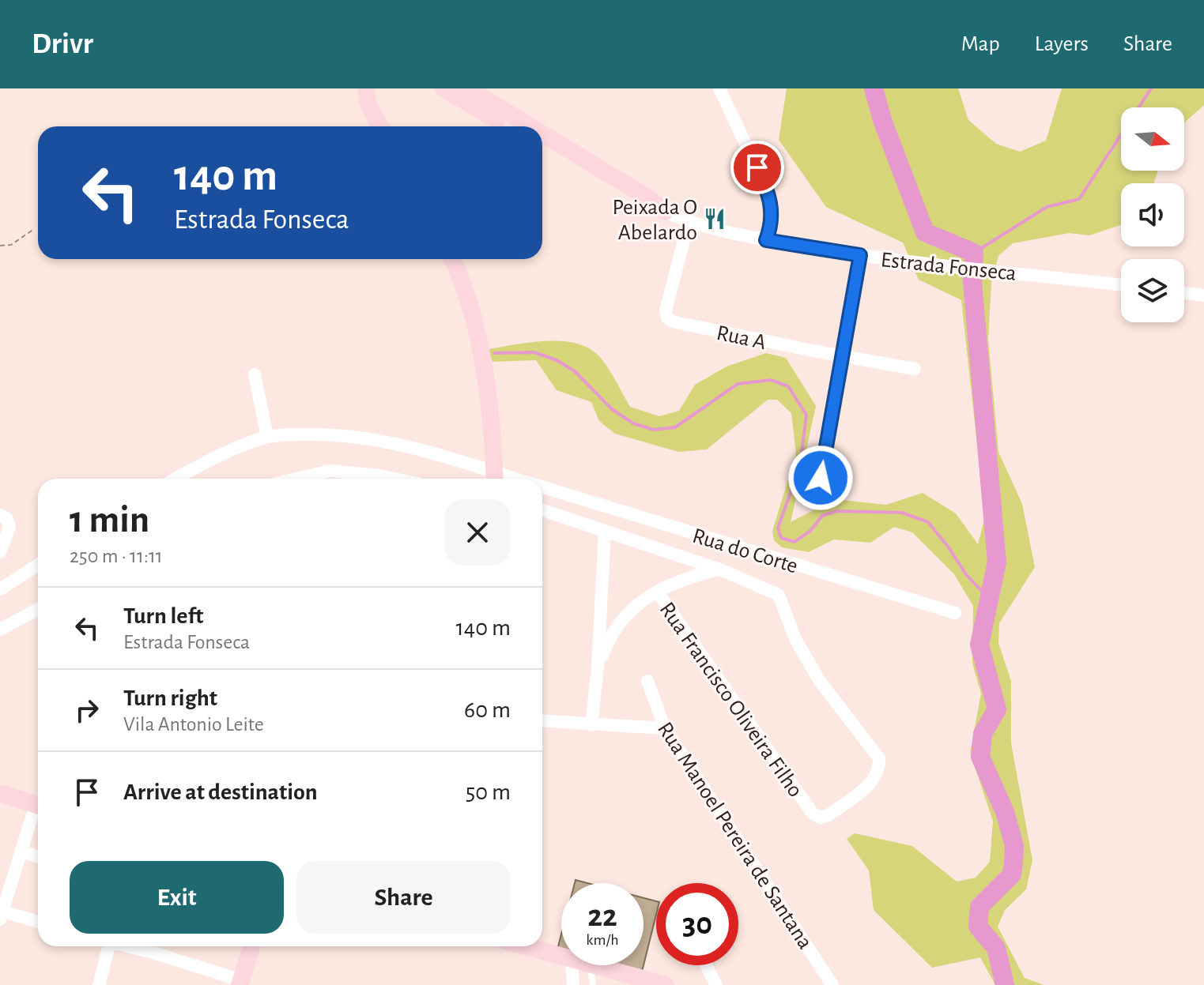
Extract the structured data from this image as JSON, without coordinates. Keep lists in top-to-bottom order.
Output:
{
  "streets": {
    "street": [
      "Estrada Fonseca",
      "Rua A",
      "Rua do Corte",
      "Rua Francisco Oliveira Filho",
      "Rua Manoel Pereira de Santana"
    ]
  },
  "crossings": [
    ["Estrada Fonseca", "Rua A"]
  ],
  "places": {
    "restaurant": ["Peixada O Abelardo"]
  },
  "north": "right",
  "page": {
    "header": "Drivr",
    "nav": ["Map", "Layers", "Share"],
    "turn": ["140 m", "Estrada Fonseca"],
    "heading": ["1 min", "250 m · 11:11"],
    "list": [
      {
        "name": "Turn left",
        "note": "Estrada Fonseca",
        "value": "140 m"
      },
      {
        "name": "Turn right",
        "note": "Vila Antonio Leite",
        "value": "60 m"
      },
      {
        "name": "Arrive at destination",
        "value": "50 m"
      }
    ],
    "buttons": ["Exit", "Share"],
    "speed": "22 km/h",
    "limit": "30"
  }
}
